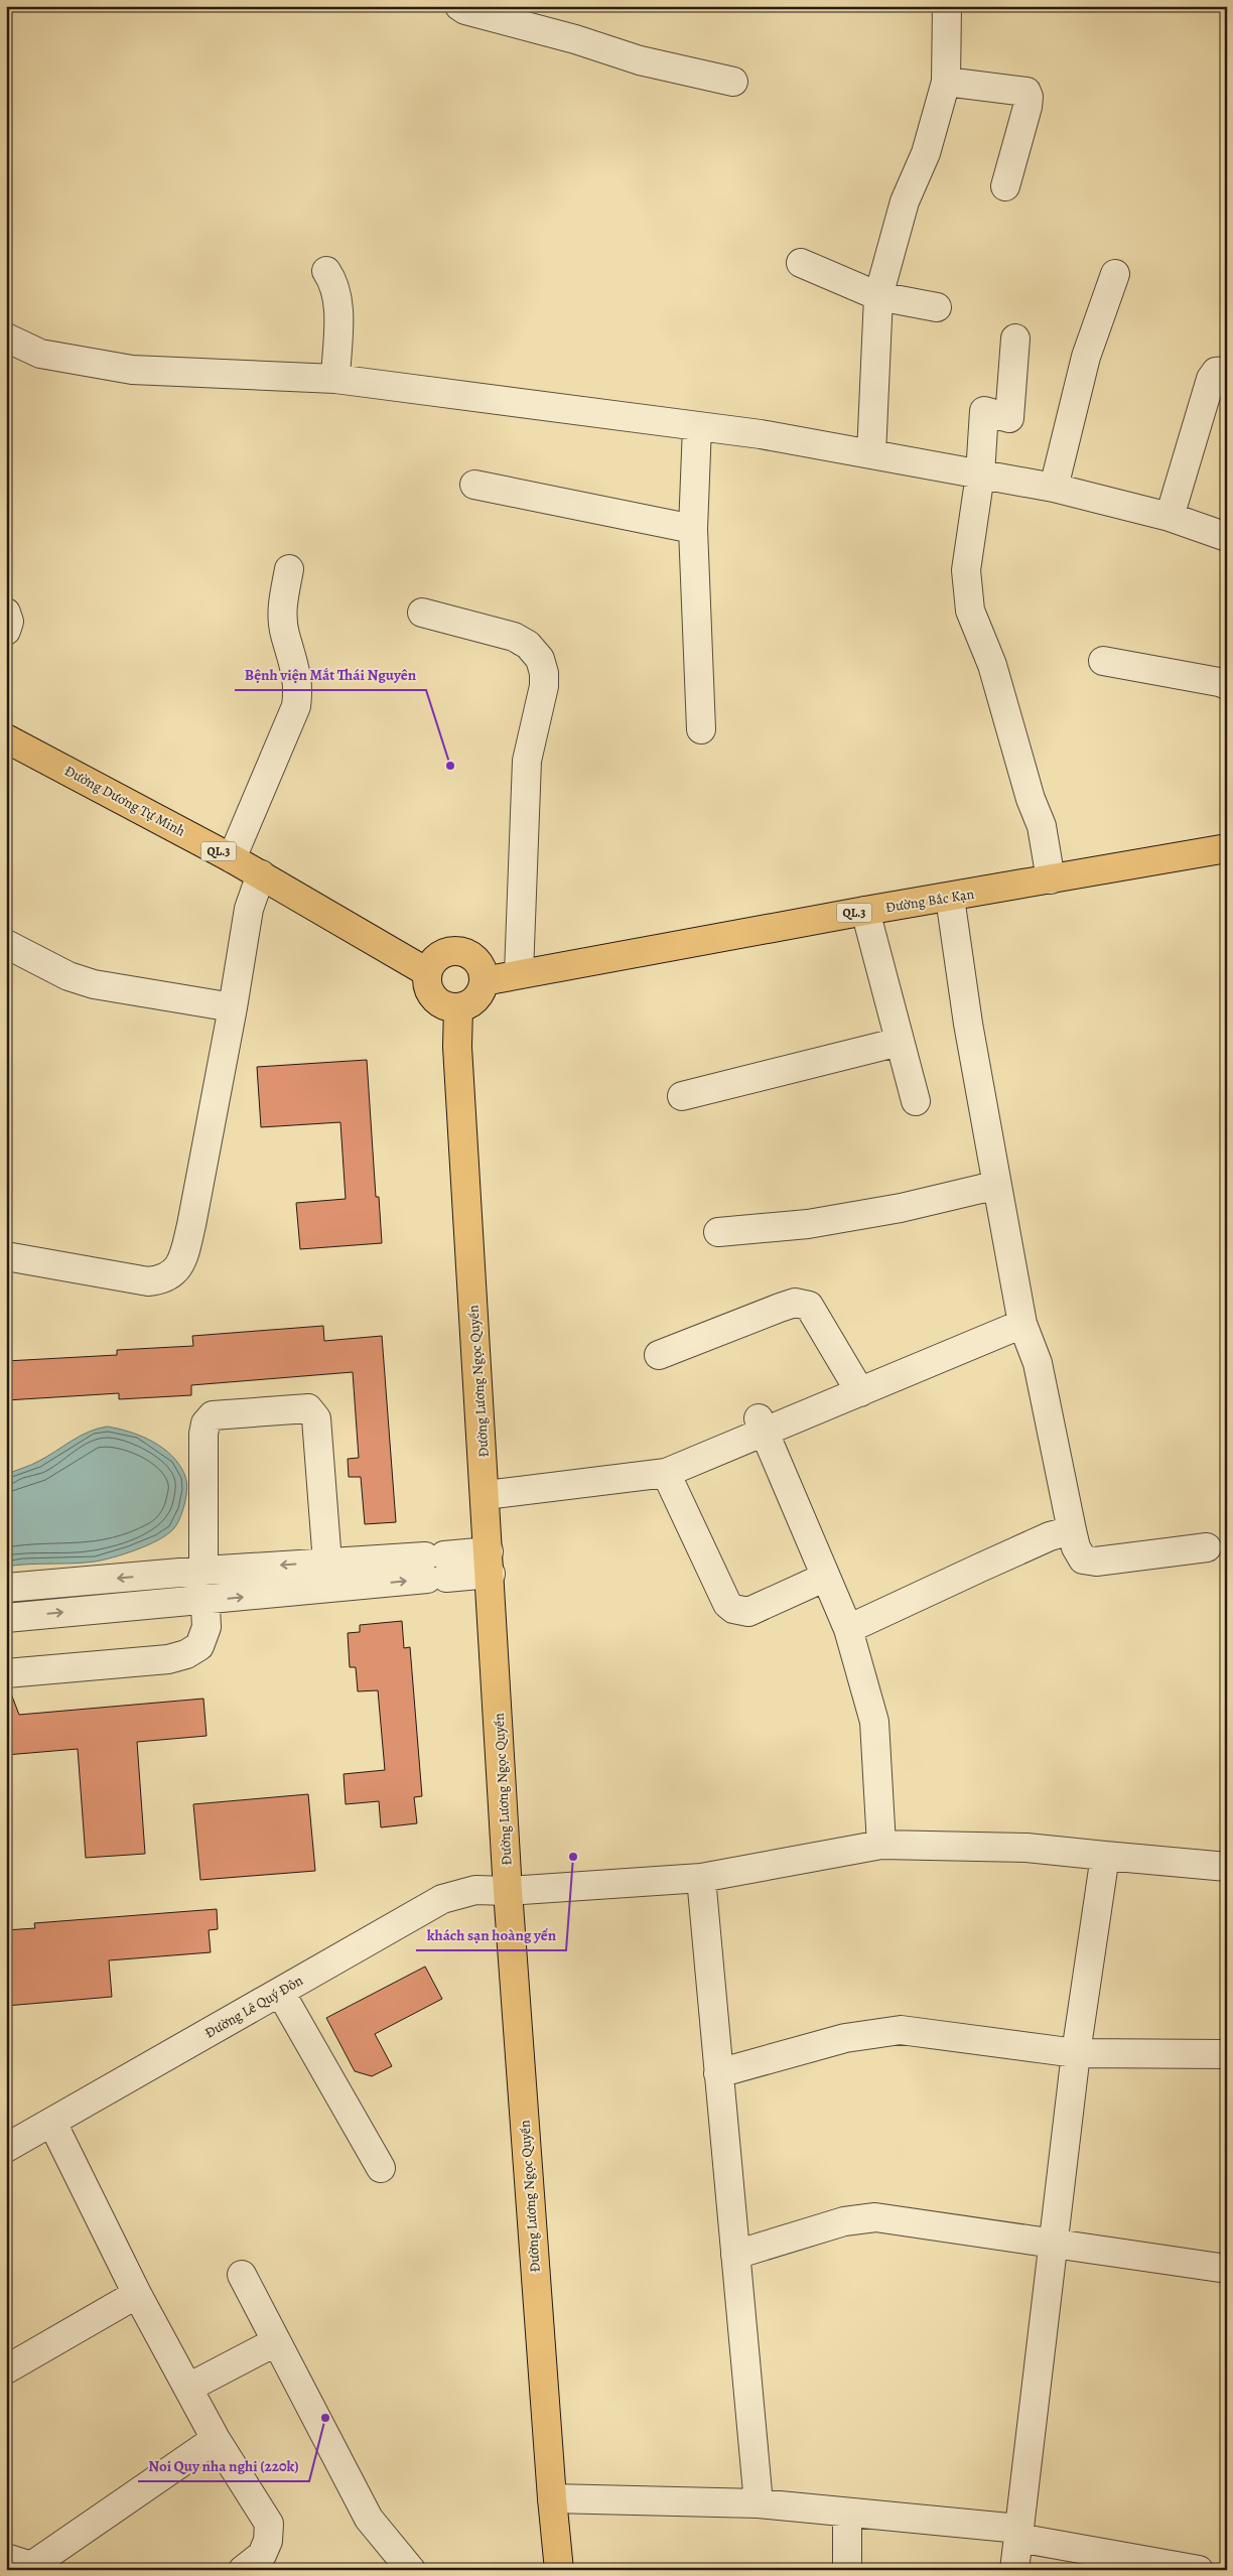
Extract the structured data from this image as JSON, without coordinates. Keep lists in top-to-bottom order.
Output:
{
  "streets": {
    "main road": [
      "Đường Dương Tự Minh",
      "QL.3",
      "Đường Bắc Kạn",
      "Đường Lương Ngọc Quyến"
    ],
    "street": ["Đường Lê Quý Đôn"]
  },
  "crossings": [
    ["Đường Dương Tự Minh", "Đường Bắc Kạn"],
    ["Đường Dương Tự Minh", "Đường Lương Ngọc Quyến"],
    ["Đường Bắc Kạn", "Đường Lương Ngọc Quyến"],
    ["Đường Lương Ngọc Quyến", "Đường Lê Quý Đôn"]
  ],
  "places": ["Bệnh viện Mắt Thái Nguyên", "khách sạn hoàng yến", "Noi Quy nha nghi (220k)"]
}
